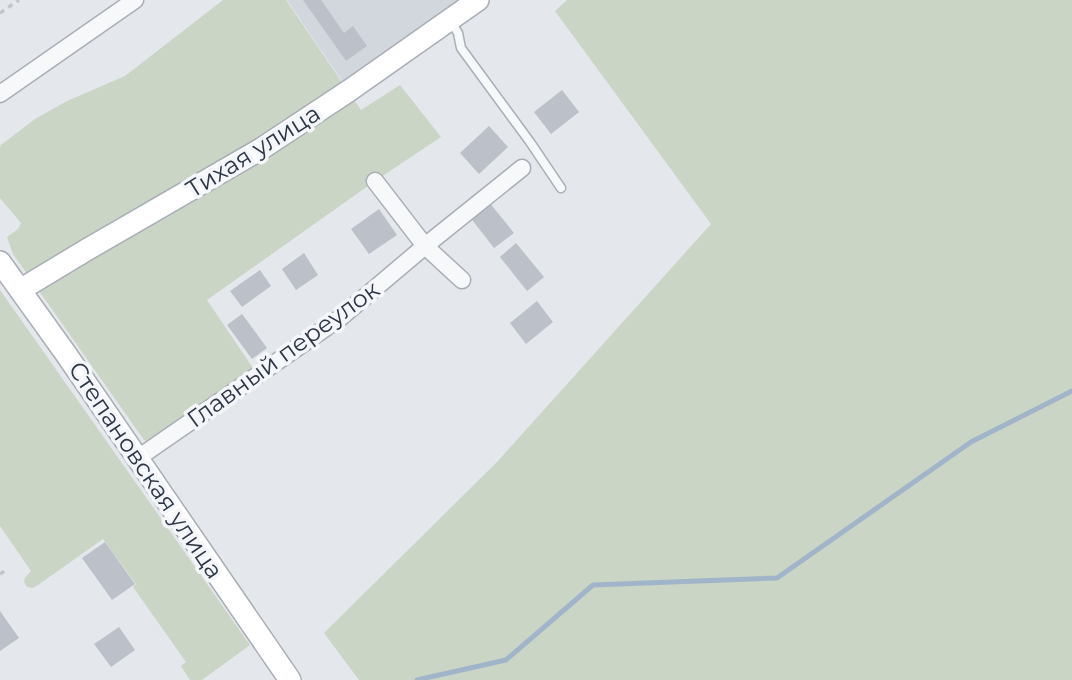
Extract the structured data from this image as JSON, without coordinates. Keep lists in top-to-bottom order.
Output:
{
  "streets": {
    "street": ["Тихая улица", "Главный переулок", "Степановская улица"]
  },
  "crossings": [
    ["Тихая улица", "Степановская улица"],
    ["Главный переулок", "Степановская улица"]
  ]
}
